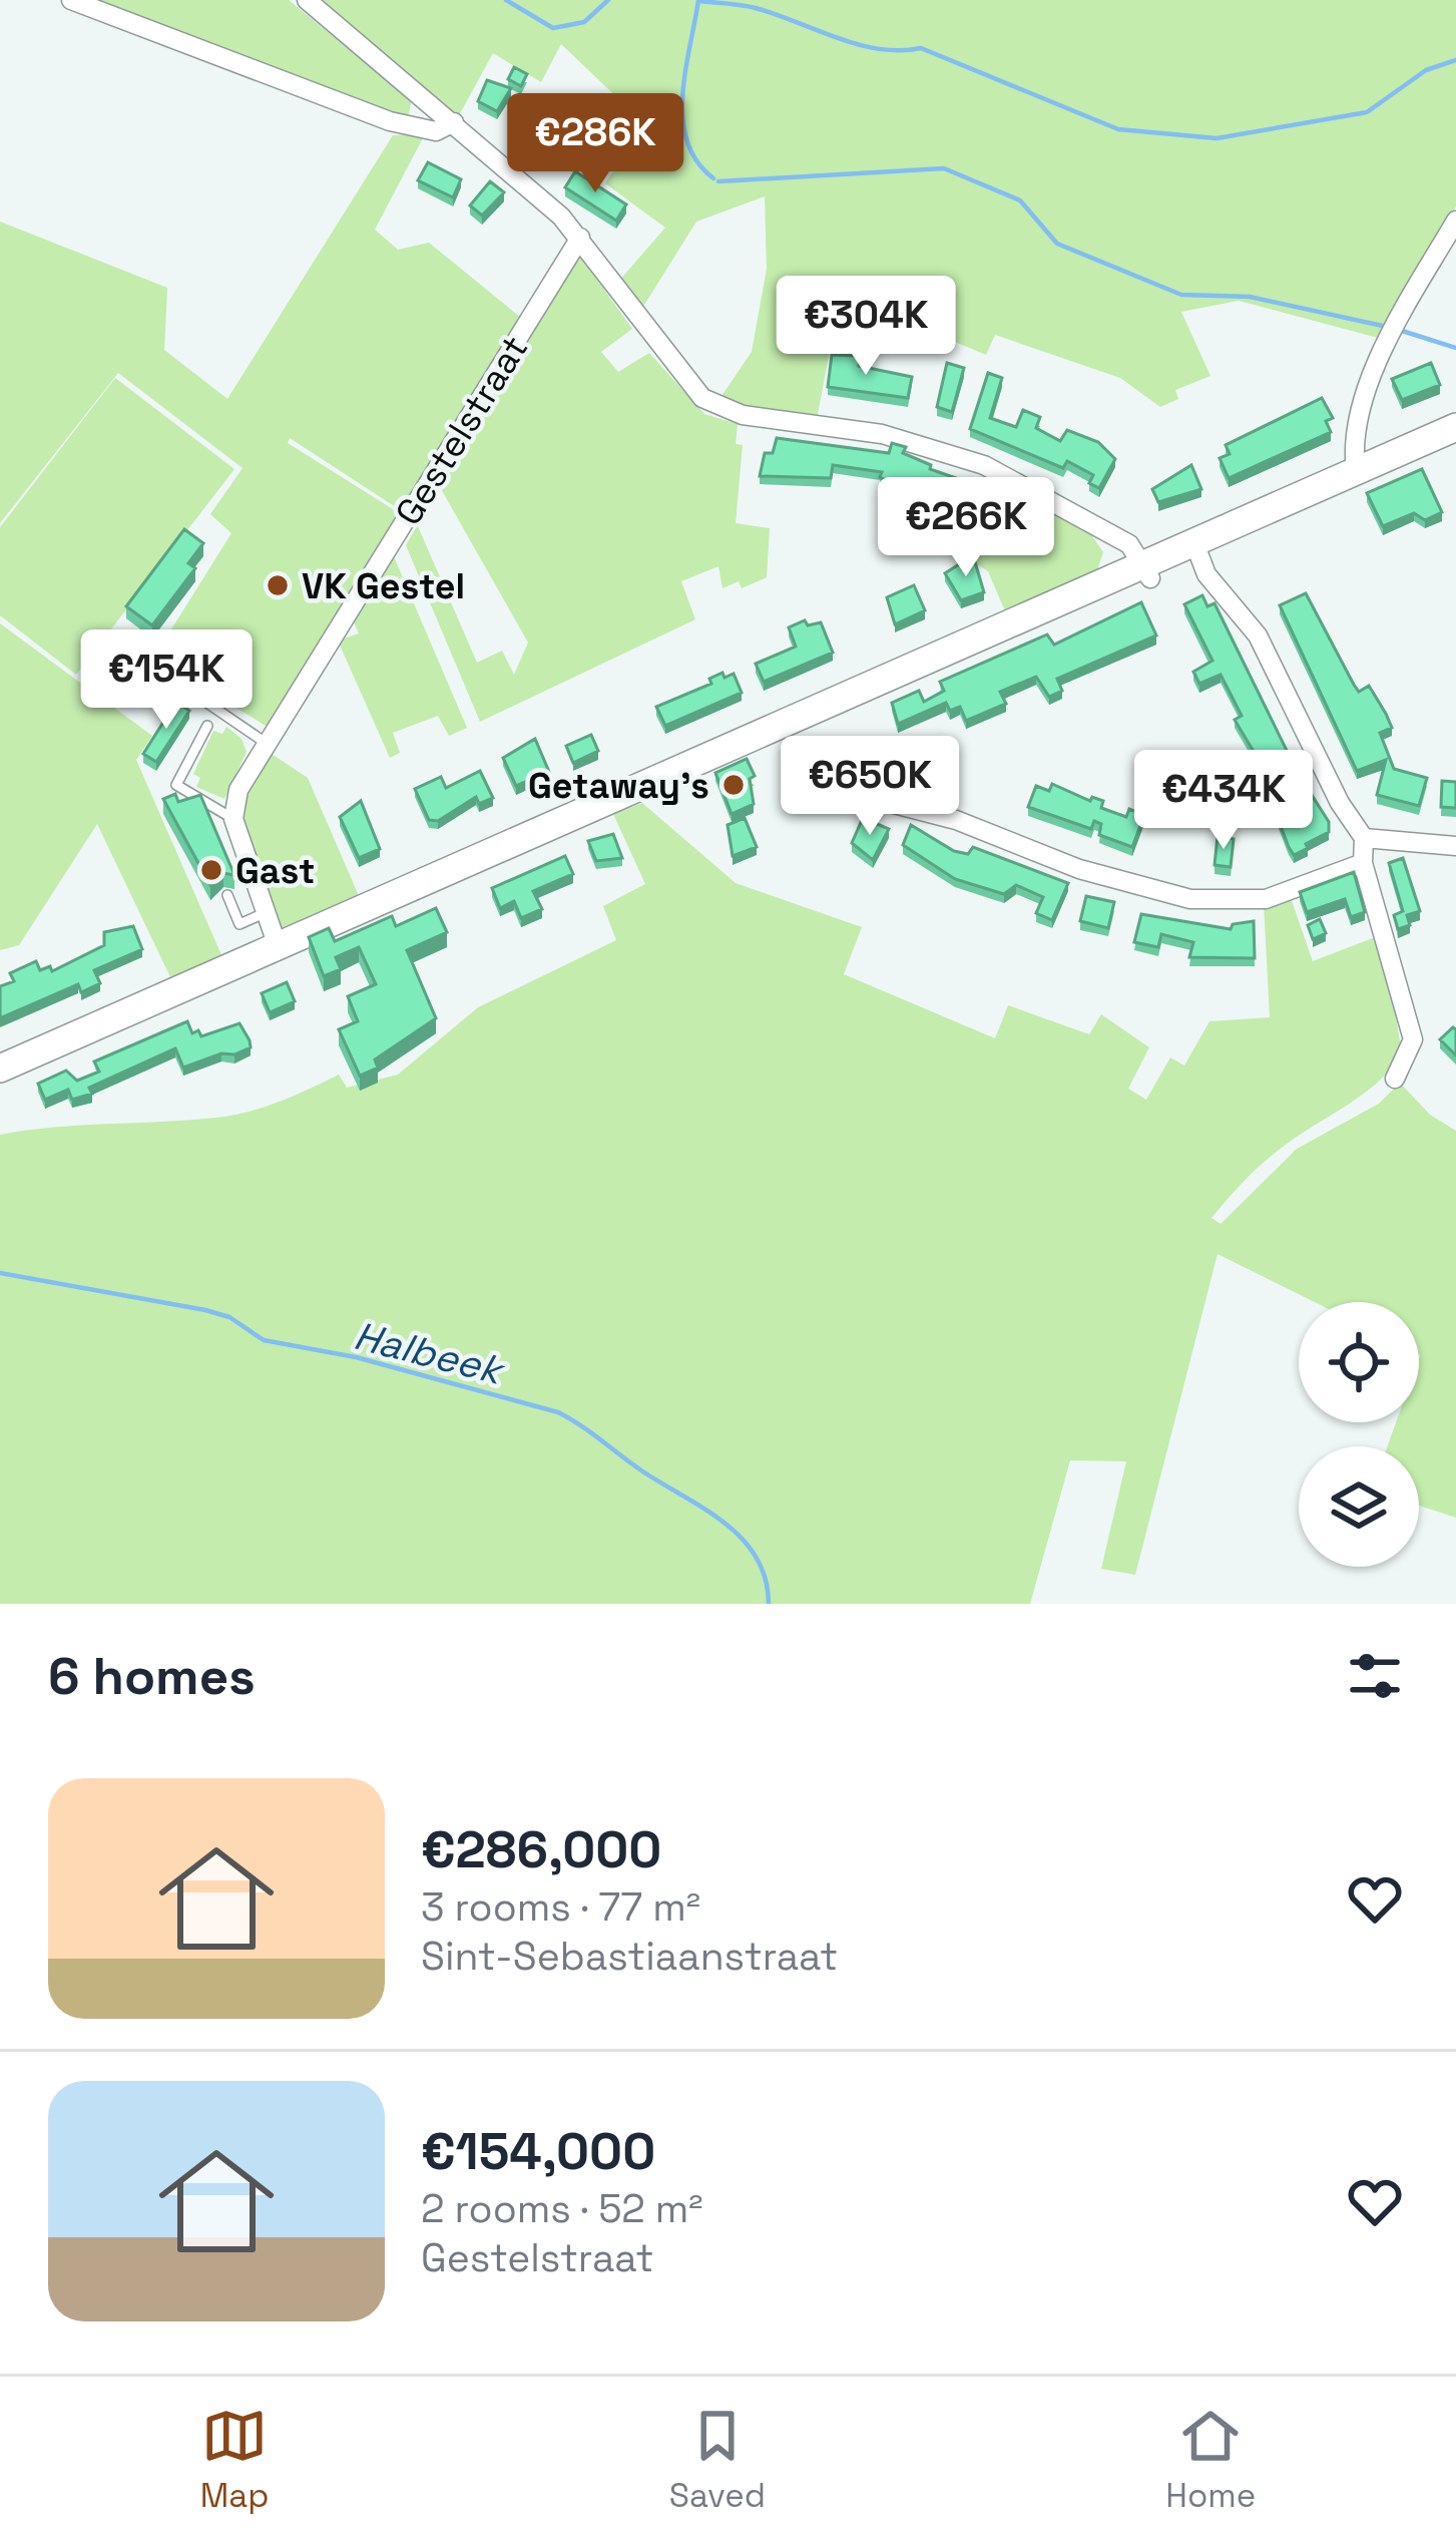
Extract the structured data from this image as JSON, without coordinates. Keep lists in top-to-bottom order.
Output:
{
  "streets": {
    "street": ["Gestelstraat"]
  },
  "water": ["Halbeek"],
  "places": ["VK Gestel", "Getaway's", "Gast"],
  "page": {
    "price": [
      "€286K",
      "€304K",
      "€266K",
      "€154K",
      "€650K",
      "€434K"
    ],
    "heading": "6 homes",
    "list": [
      {
        "name": "€286,000",
        "note": "3 rooms · 77 m² · Sint-Sebastiaanstraat"
      },
      {
        "name": "€154,000",
        "note": "2 rooms · 52 m² · Gestelstraat"
      }
    ],
    "tabs": ["Map", "Saved", "Home"]
  }
}
